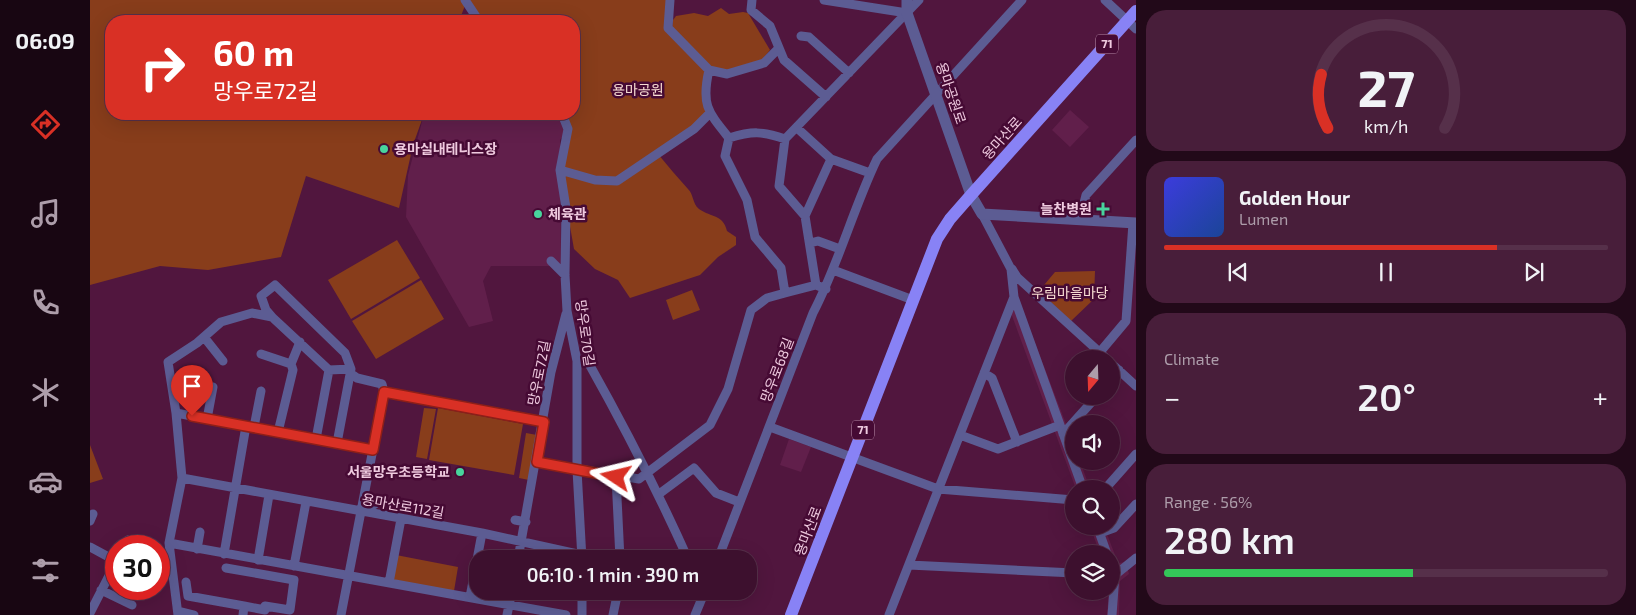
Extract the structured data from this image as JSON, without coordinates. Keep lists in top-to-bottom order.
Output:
{
  "streets": {
    "main road": ["71", "용마산로"],
    "street": [
      "용마공원로",
      "망우로70길",
      "망우로68길",
      "망우로72길",
      "용마산로112길"
    ]
  },
  "crossings": [
    ["용마공원로", "용마산로"],
    ["용마공원로", "망우로68길"],
    ["망우로70길", "망우로72길"],
    ["망우로72길", "용마산로112길"]
  ],
  "parks": ["용마공원", "우림마을마당"],
  "places": {
    "other": ["용마실내테니스장", "체육관", "서울망우초등학교"],
    "health": ["늘찬병원"]
  },
  "north": "bottom",
  "page": {
    "tabs": "06:09",
    "turn": ["60 m", "망우로72길"],
    "song": ["Golden Hour", "Lumen"],
    "tile": [
      "Climate",
      ["Range · 56%", "280 km"]
    ],
    "heat": ["−", "20°", "+"],
    "limit": "30",
    "trip": "06:10 · 1 min · 390 m",
    "gauge": ["27", "km/h"]
  }
}
